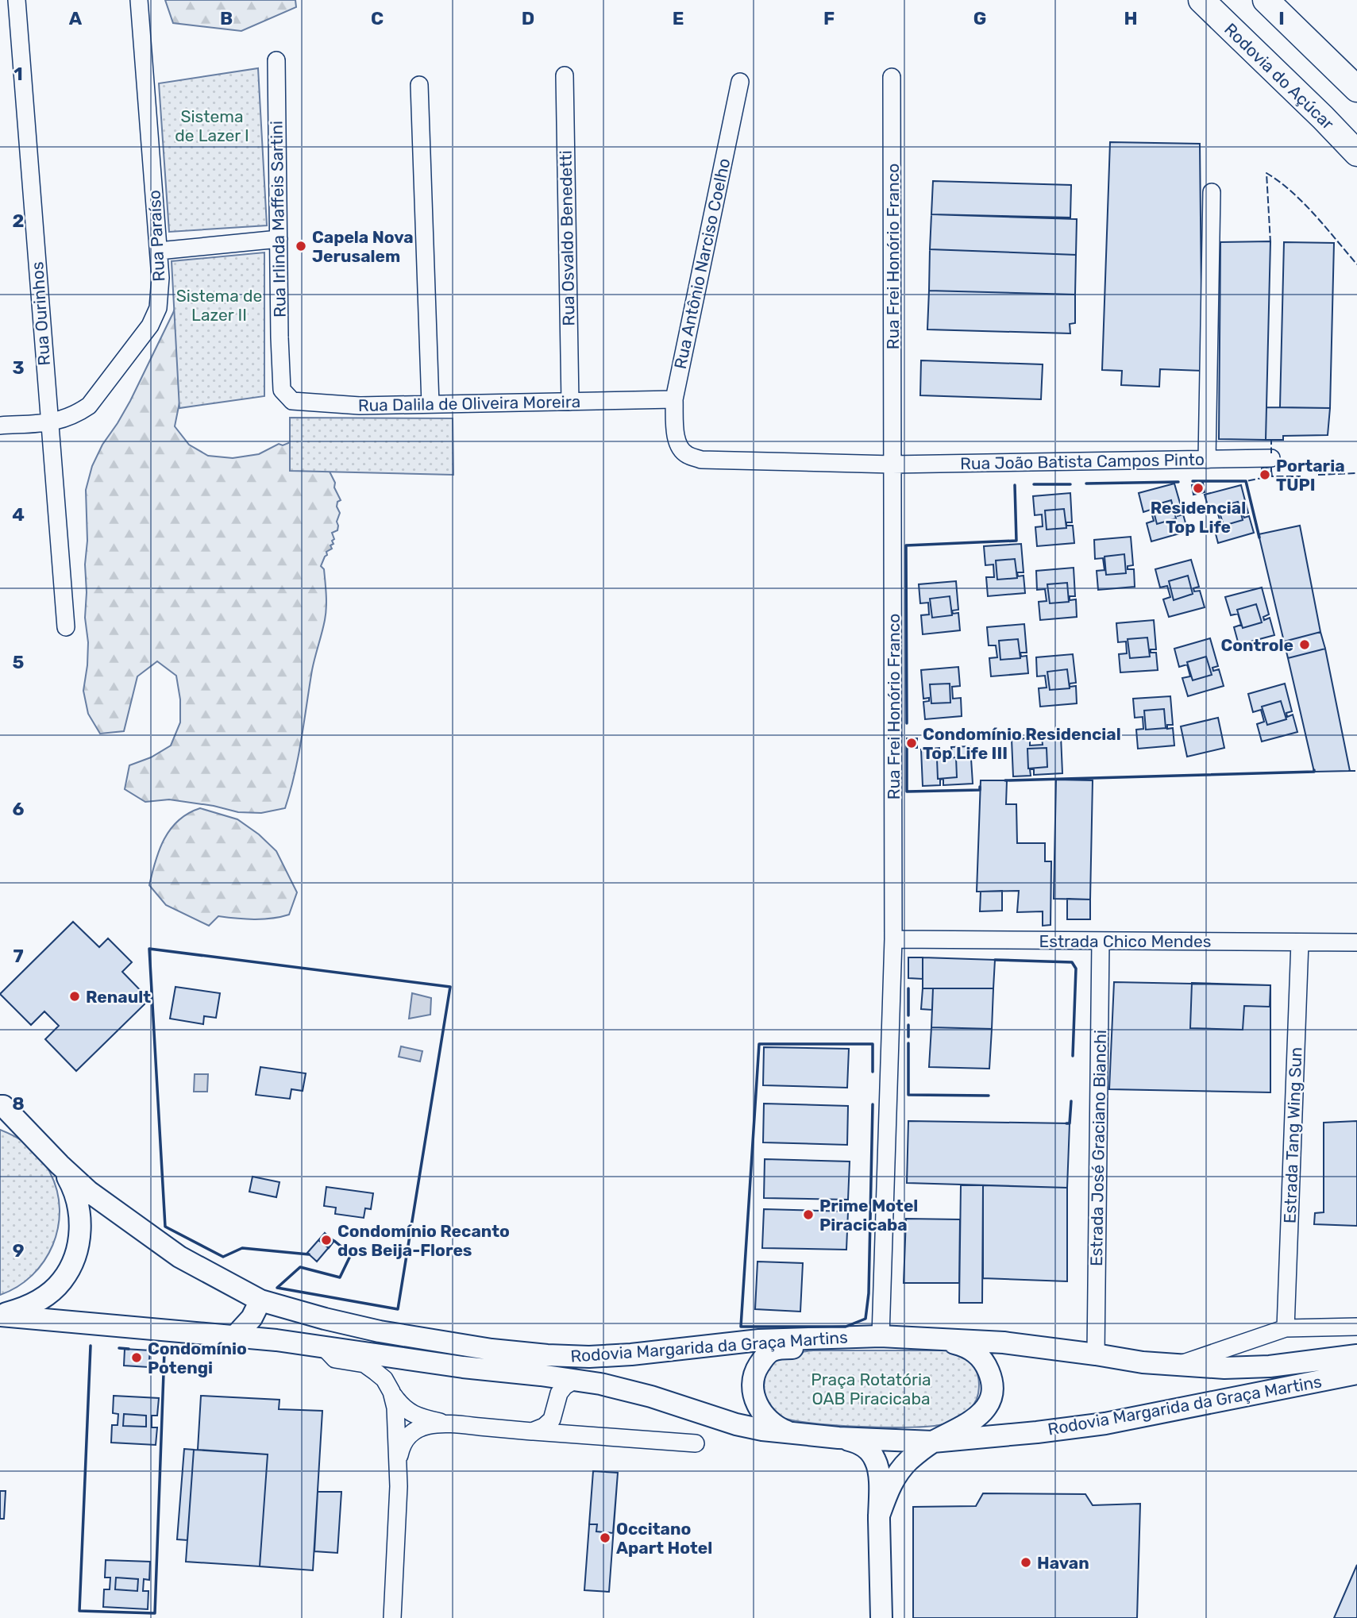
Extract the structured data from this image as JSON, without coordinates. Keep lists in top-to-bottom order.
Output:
{
  "streets": {
    "highway": ["Rodovia do Açúcar"],
    "main road": ["Rodovia Margarida da Graça Martins"],
    "street": [
      "Rua Irlinda Maffeis Sartini",
      "Rua Paraíso",
      "Rua Osvaldo Benedetti",
      "Rua Frei Honório Franco",
      "Rua Antônio Narciso Coelho",
      "Rua Ourinhos",
      "Rua Dalila de Oliveira Moreira",
      "Rua João Batista Campos Pinto",
      "Estrada Chico Mendes",
      "Estrada Tang Wing Sun",
      "Estrada José Graciano Bianchi"
    ]
  },
  "crossings": [
    ["Rua Irlinda Maffeis Sartini", "Rua Dalila de Oliveira Moreira"],
    ["Rua Paraíso", "Rua Ourinhos"],
    ["Rua Osvaldo Benedetti", "Rua Dalila de Oliveira Moreira"],
    ["Rua Frei Honório Franco", "Rua João Batista Campos Pinto"],
    ["Rua Frei Honório Franco", "Estrada Chico Mendes"],
    ["Rua Frei Honório Franco", "Rodovia Margarida da Graça Martins"],
    ["Rua Antônio Narciso Coelho", "Rua Dalila de Oliveira Moreira"],
    ["Rua Antônio Narciso Coelho", "Rua João Batista Campos Pinto"],
    ["Estrada Chico Mendes", "Estrada Tang Wing Sun"],
    ["Estrada Chico Mendes", "Estrada José Graciano Bianchi"],
    ["Estrada José Graciano Bianchi", "Rodovia Margarida da Graça Martins"]
  ],
  "parks": ["Sistema de Lazer I", "Sistema de Lazer II", "Praça Rotatória OAB Piracicaba"],
  "places": [
    "Capela Nova Jerusalem",
    "Portaria TUPI",
    "Residencial Top Life",
    "Controle",
    "Condomínio Residencial Top Life III",
    "Renault",
    "Prime Motel Piracicaba",
    "Condomínio Recanto dos Beija-Flores",
    "Condomínio Potengi",
    "Occitano Apart Hotel",
    "Havan"
  ],
  "grid": {
    "columns": [
      "A",
      "B",
      "C",
      "D",
      "E",
      "F",
      "G",
      "H",
      "I"
    ],
    "rows": [
      "1",
      "2",
      "3",
      "4",
      "5",
      "6",
      "7",
      "8",
      "9"
    ]
  }
}
